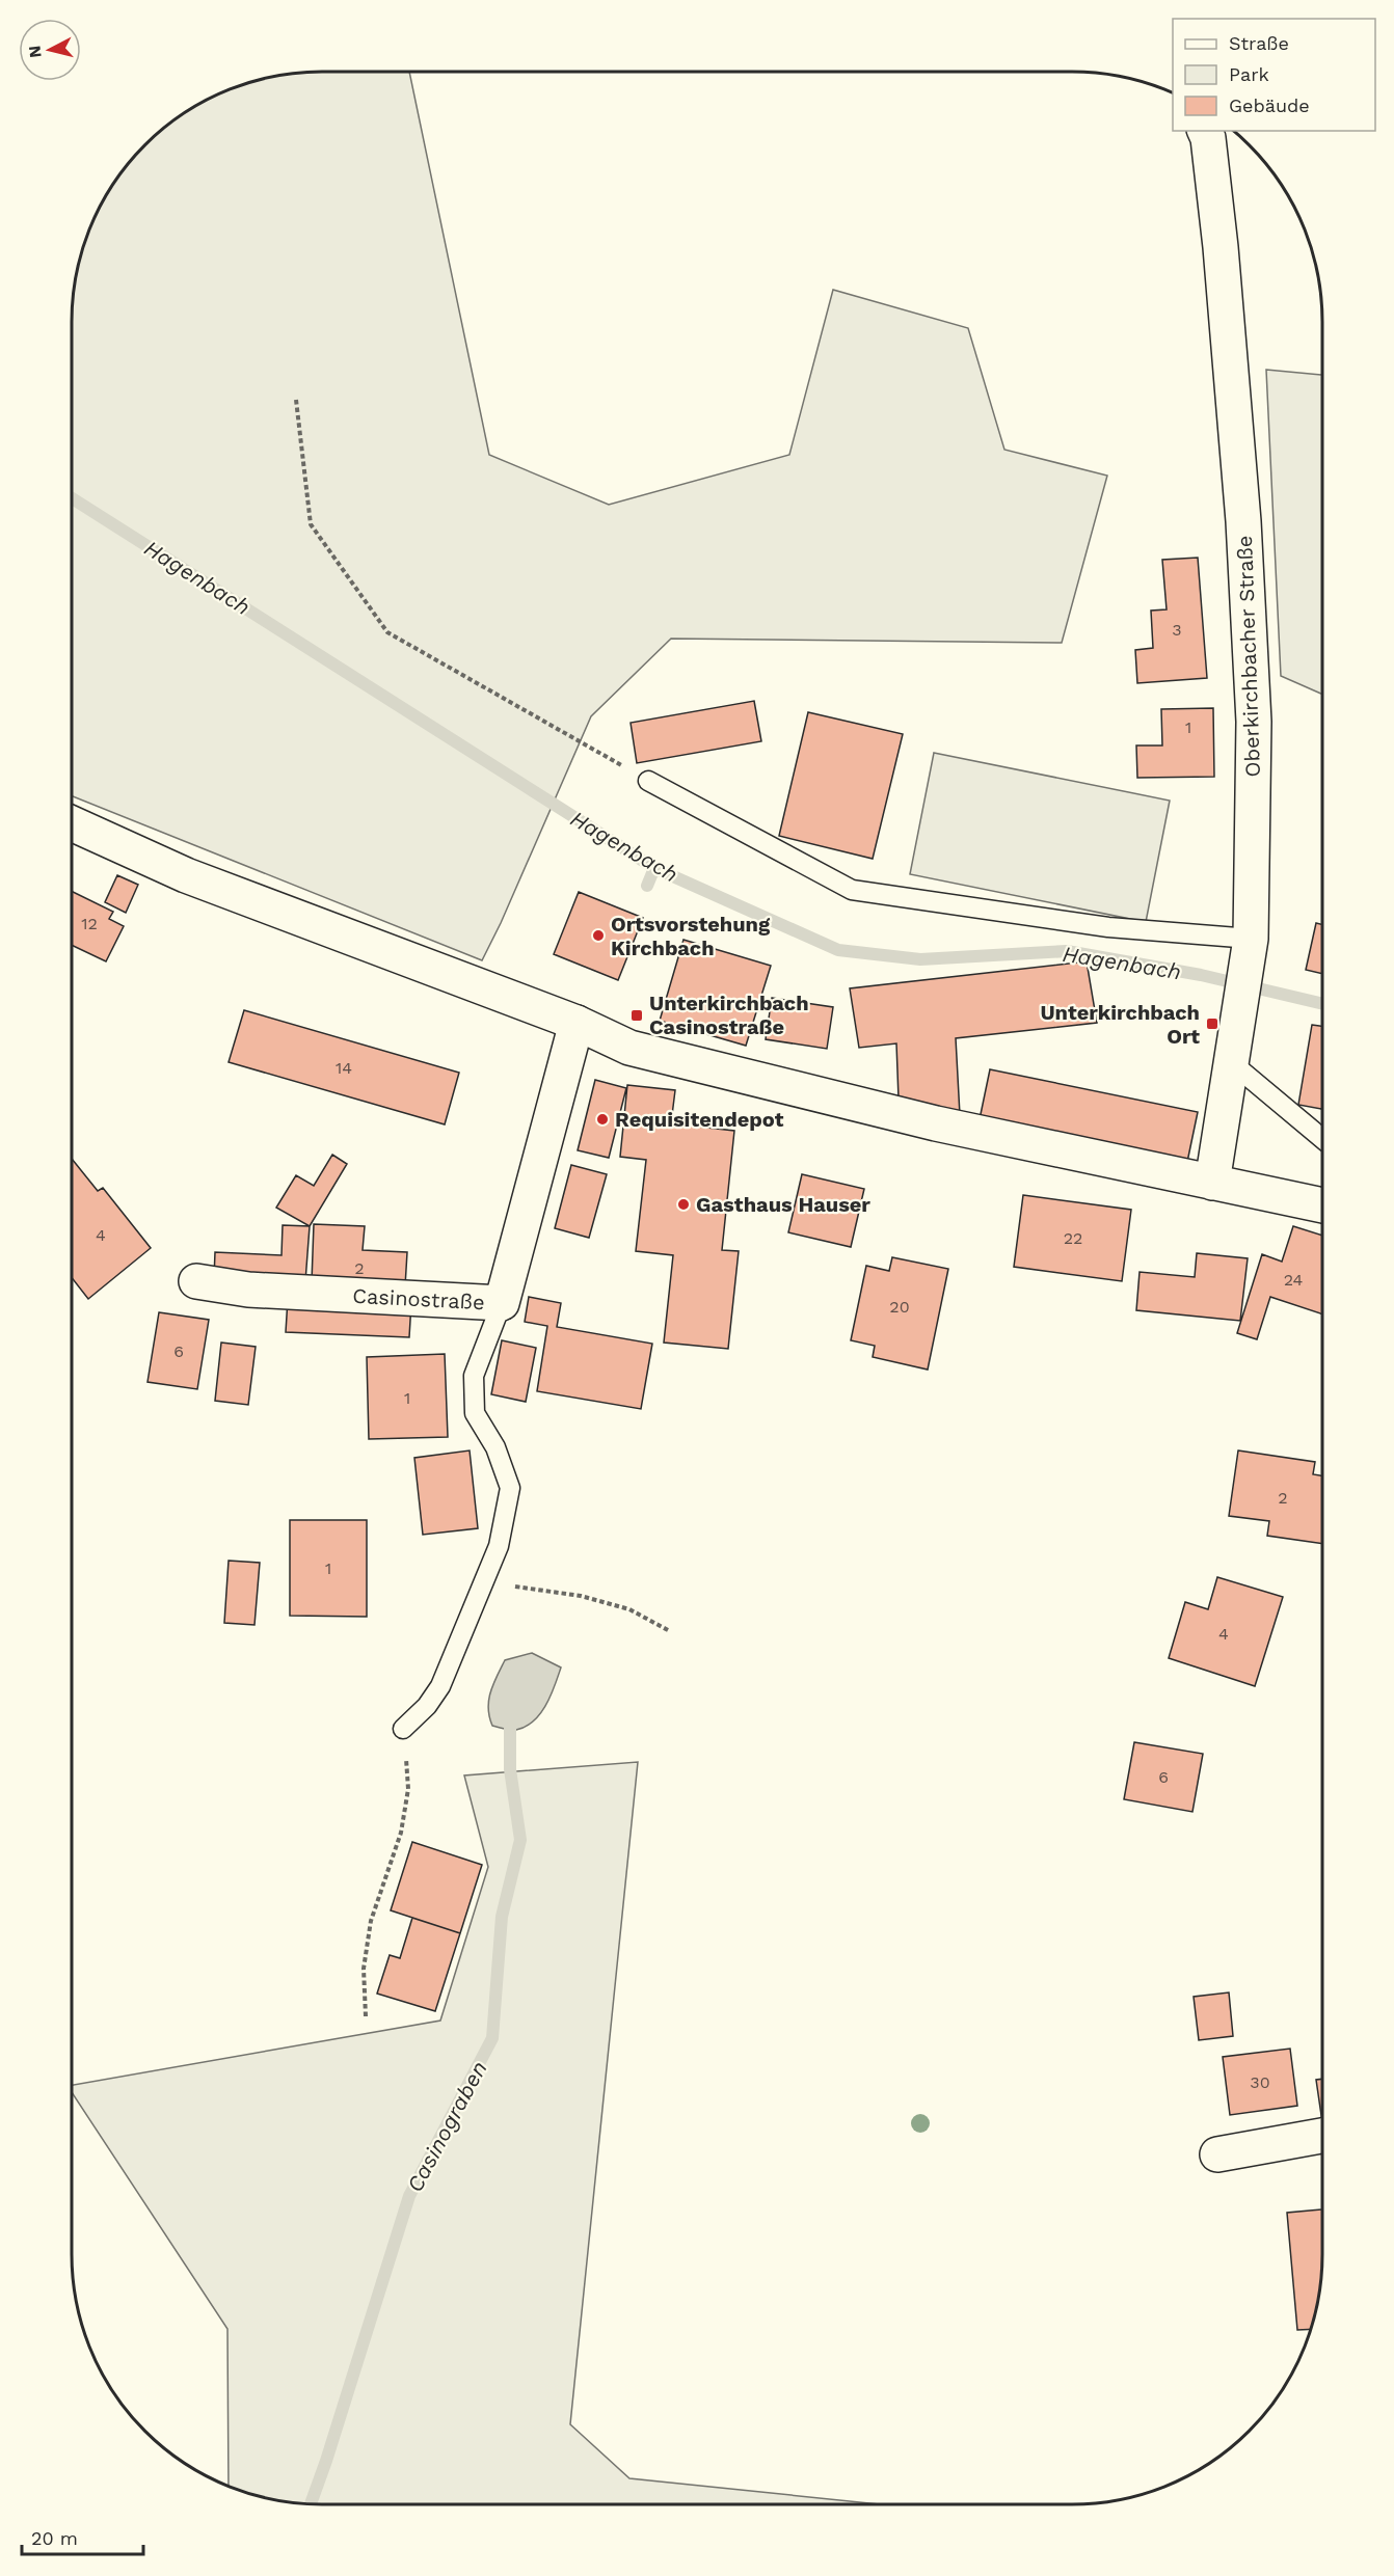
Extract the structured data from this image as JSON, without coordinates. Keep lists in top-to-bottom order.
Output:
{
  "streets": {
    "street": ["Oberkirchbacher Straße", "Casinostraße"]
  },
  "water": ["Hagenbach", "Casinograben"],
  "places": {
    "other": ["Ortsvorstehung Kirchbach", "Requisitendepot", "Gasthaus Hauser"],
    "transit": ["Unterkirchbach Casinostraße", "Unterkirchbach Ort"]
  },
  "house_numbers": [
    "3",
    "1",
    "12",
    "14",
    "4",
    "22",
    "2",
    "24",
    "20",
    "6",
    "1",
    "2",
    "1",
    "4",
    "6",
    "30"
  ],
  "legend": ["Straße", "Park", "Gebäude"],
  "scale_bar": "20 m",
  "north": "left"
}
